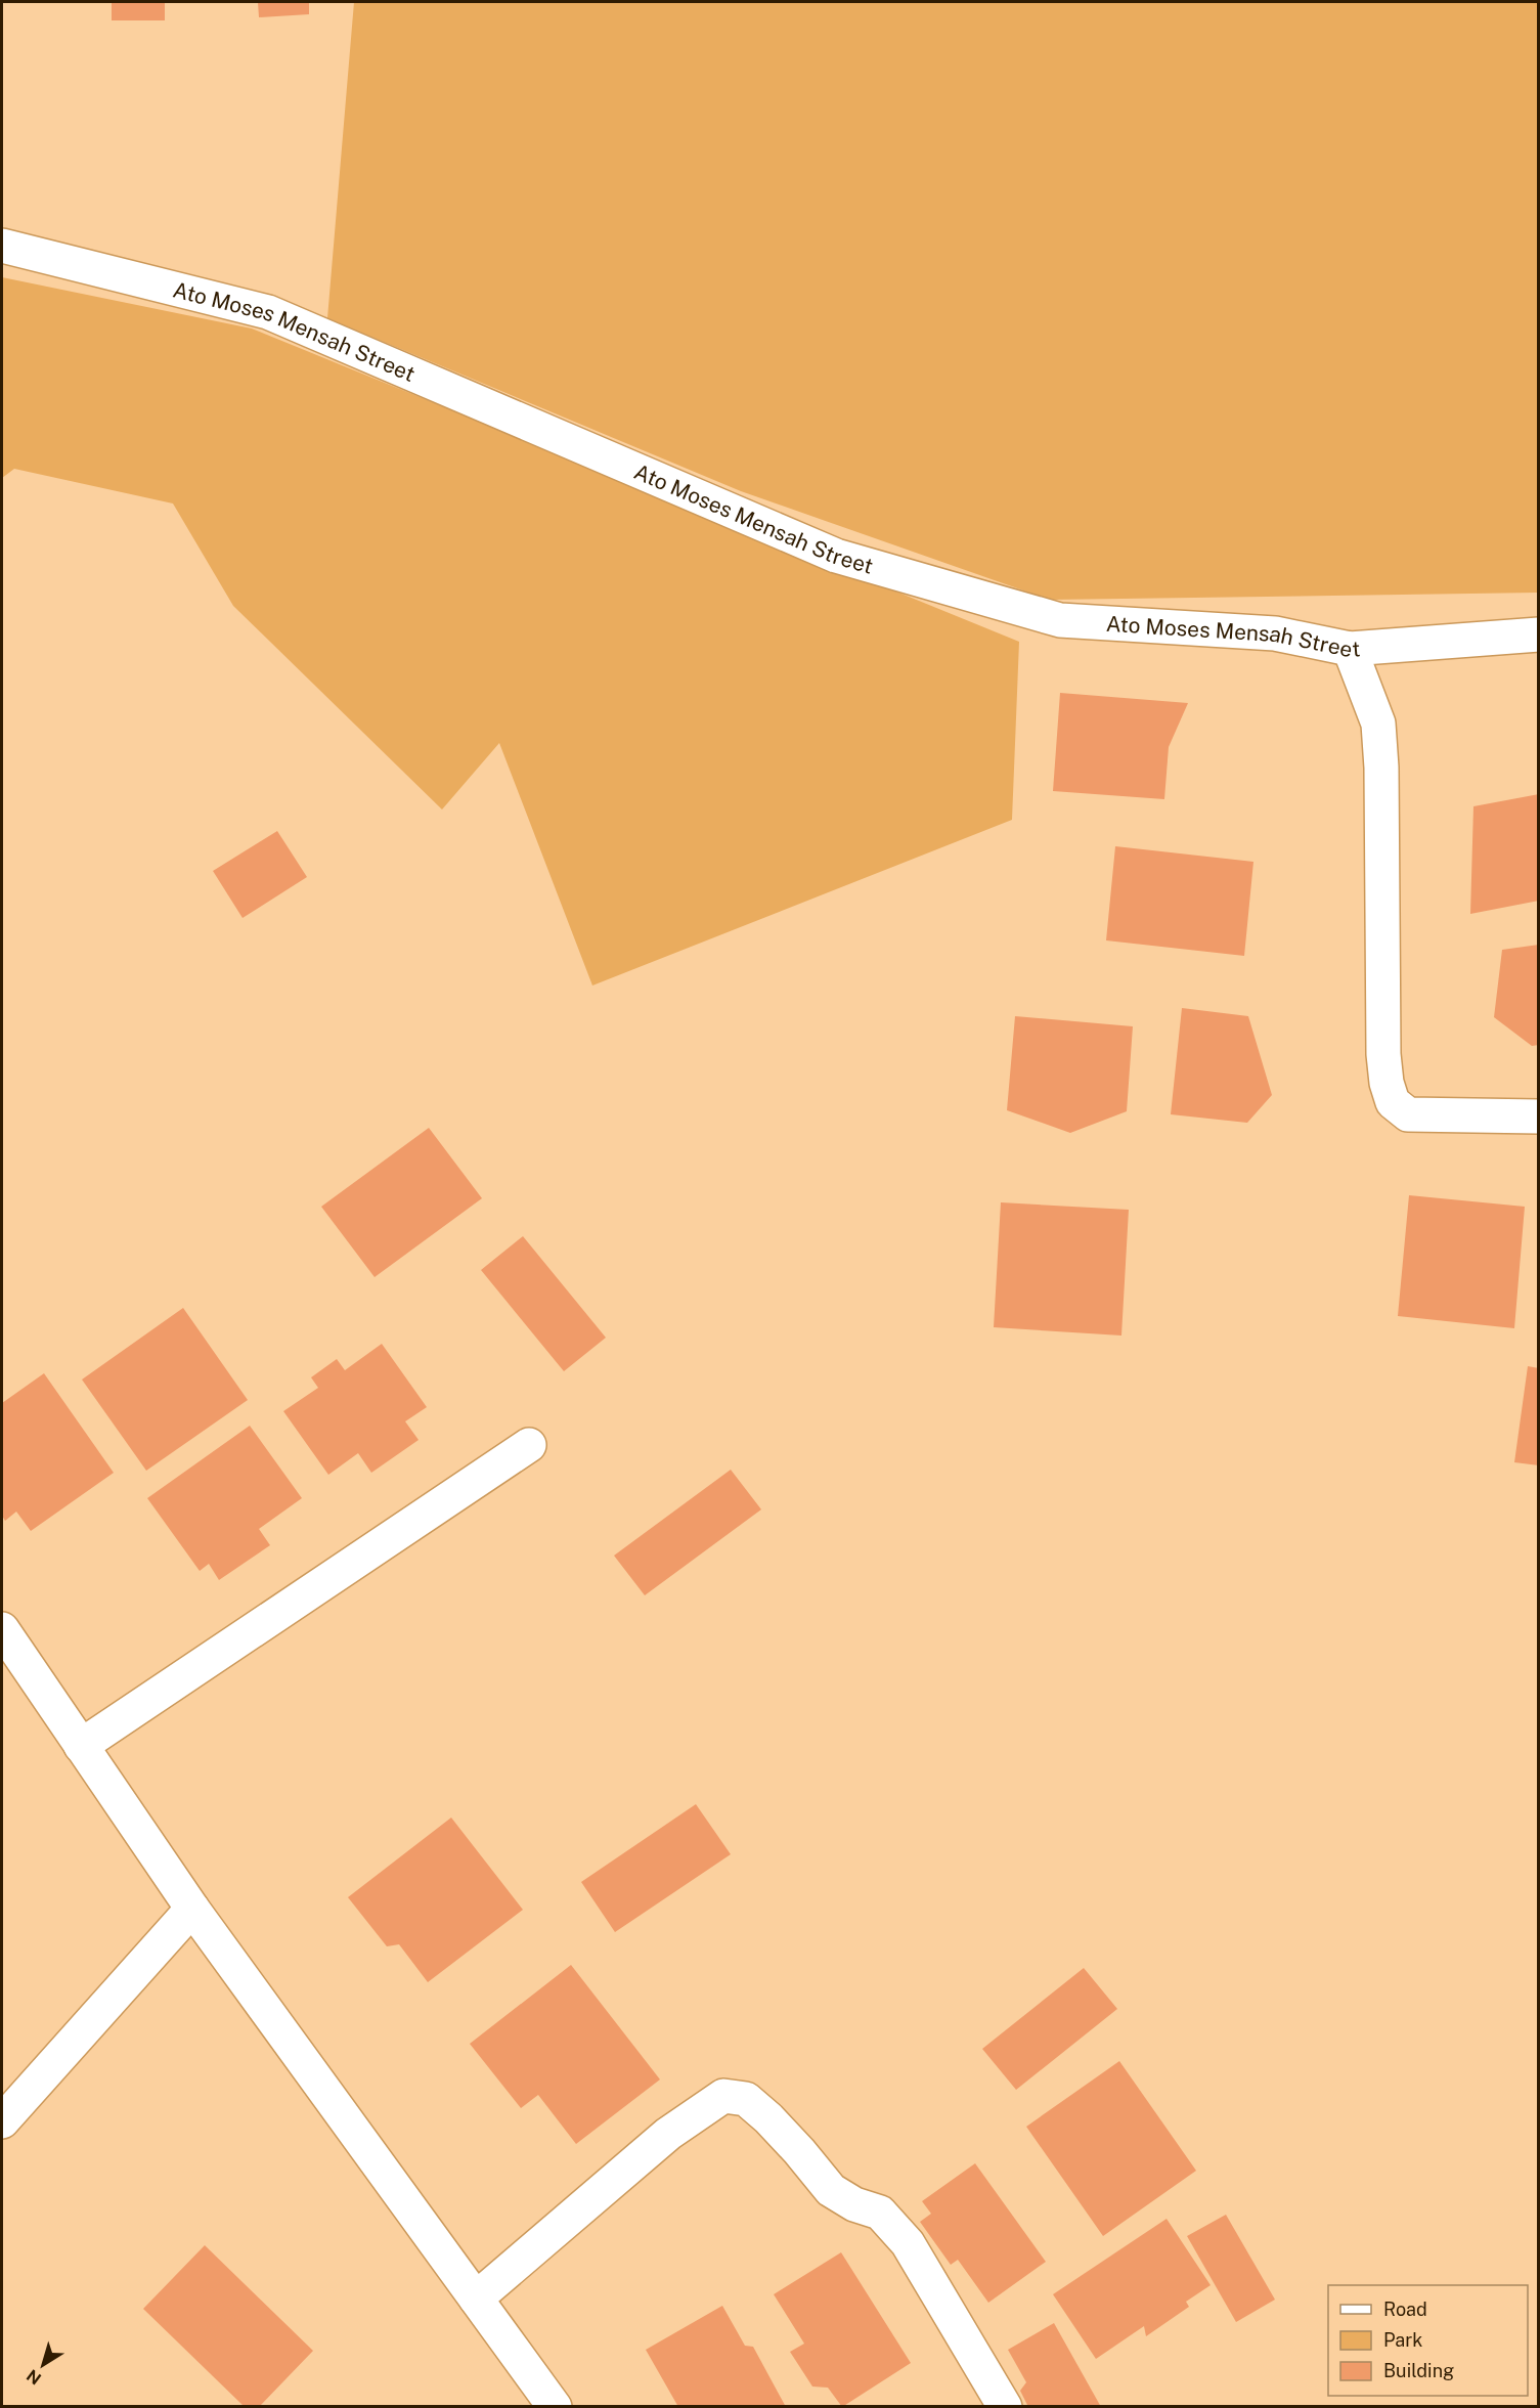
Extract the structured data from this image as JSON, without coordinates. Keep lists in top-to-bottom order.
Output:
{
  "streets": {
    "street": ["Ato Moses Mensah Street"]
  },
  "legend": ["Road", "Park", "Building"],
  "north": "bottom left"
}
